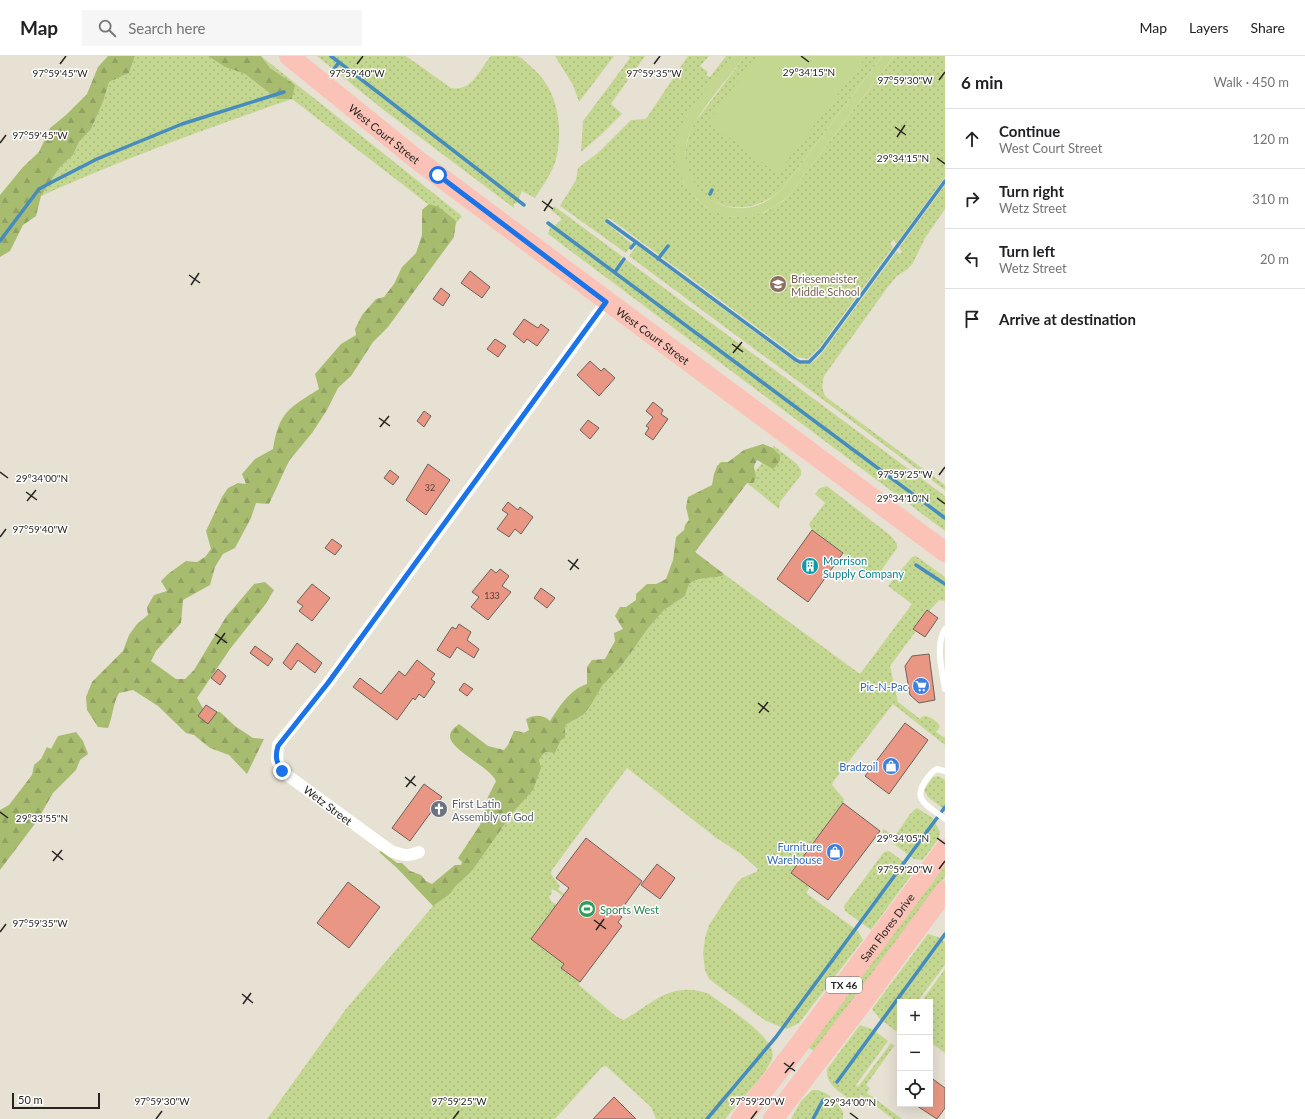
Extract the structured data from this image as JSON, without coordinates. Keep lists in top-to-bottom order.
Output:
{
  "streets": {
    "main road": ["West Court Street", "Sam Flores Drive", "TX 46"],
    "street": ["Wetz Street"]
  },
  "crossings": [
    ["West Court Street", "Wetz Street"]
  ],
  "places": {
    "school or university": ["Briesemeister Middle School"],
    "building": ["Morrison Supply Company"],
    "supermarket": ["Pic-N-Pac"],
    "shop": ["Bradzoil", "Furniture Warehouse"],
    "church": ["First Latin Assembly of God"],
    "sports": ["Sports West"]
  },
  "house_numbers": ["32", "133"],
  "scale_bar": "50 m",
  "page": {
    "header": "Map",
    "search": "Search here",
    "nav": ["Map", "Layers", "Share"],
    "heading": ["6 min", "Walk · 450 m"],
    "list": [
      ["Continue", "West Court Street", "120 m"],
      ["Turn right", "Wetz Street", "310 m"],
      ["Turn left", "Wetz Street", "20 m"],
      "Arrive at destination"
    ],
    "map_buttons": ["+", "−"],
    "scale": "50 m"
  },
  "coordinates": [
    "29°34'15\"N",
    "97°59'45\"W",
    "97°59'40\"W",
    "97°59'35\"W",
    "97°59'30\"W",
    "97°59'25\"W",
    "29°34'00\"N",
    "29°34'10\"N",
    "29°33'55\"N",
    "29°34'05\"N",
    "97°59'20\"W"
  ]
}
